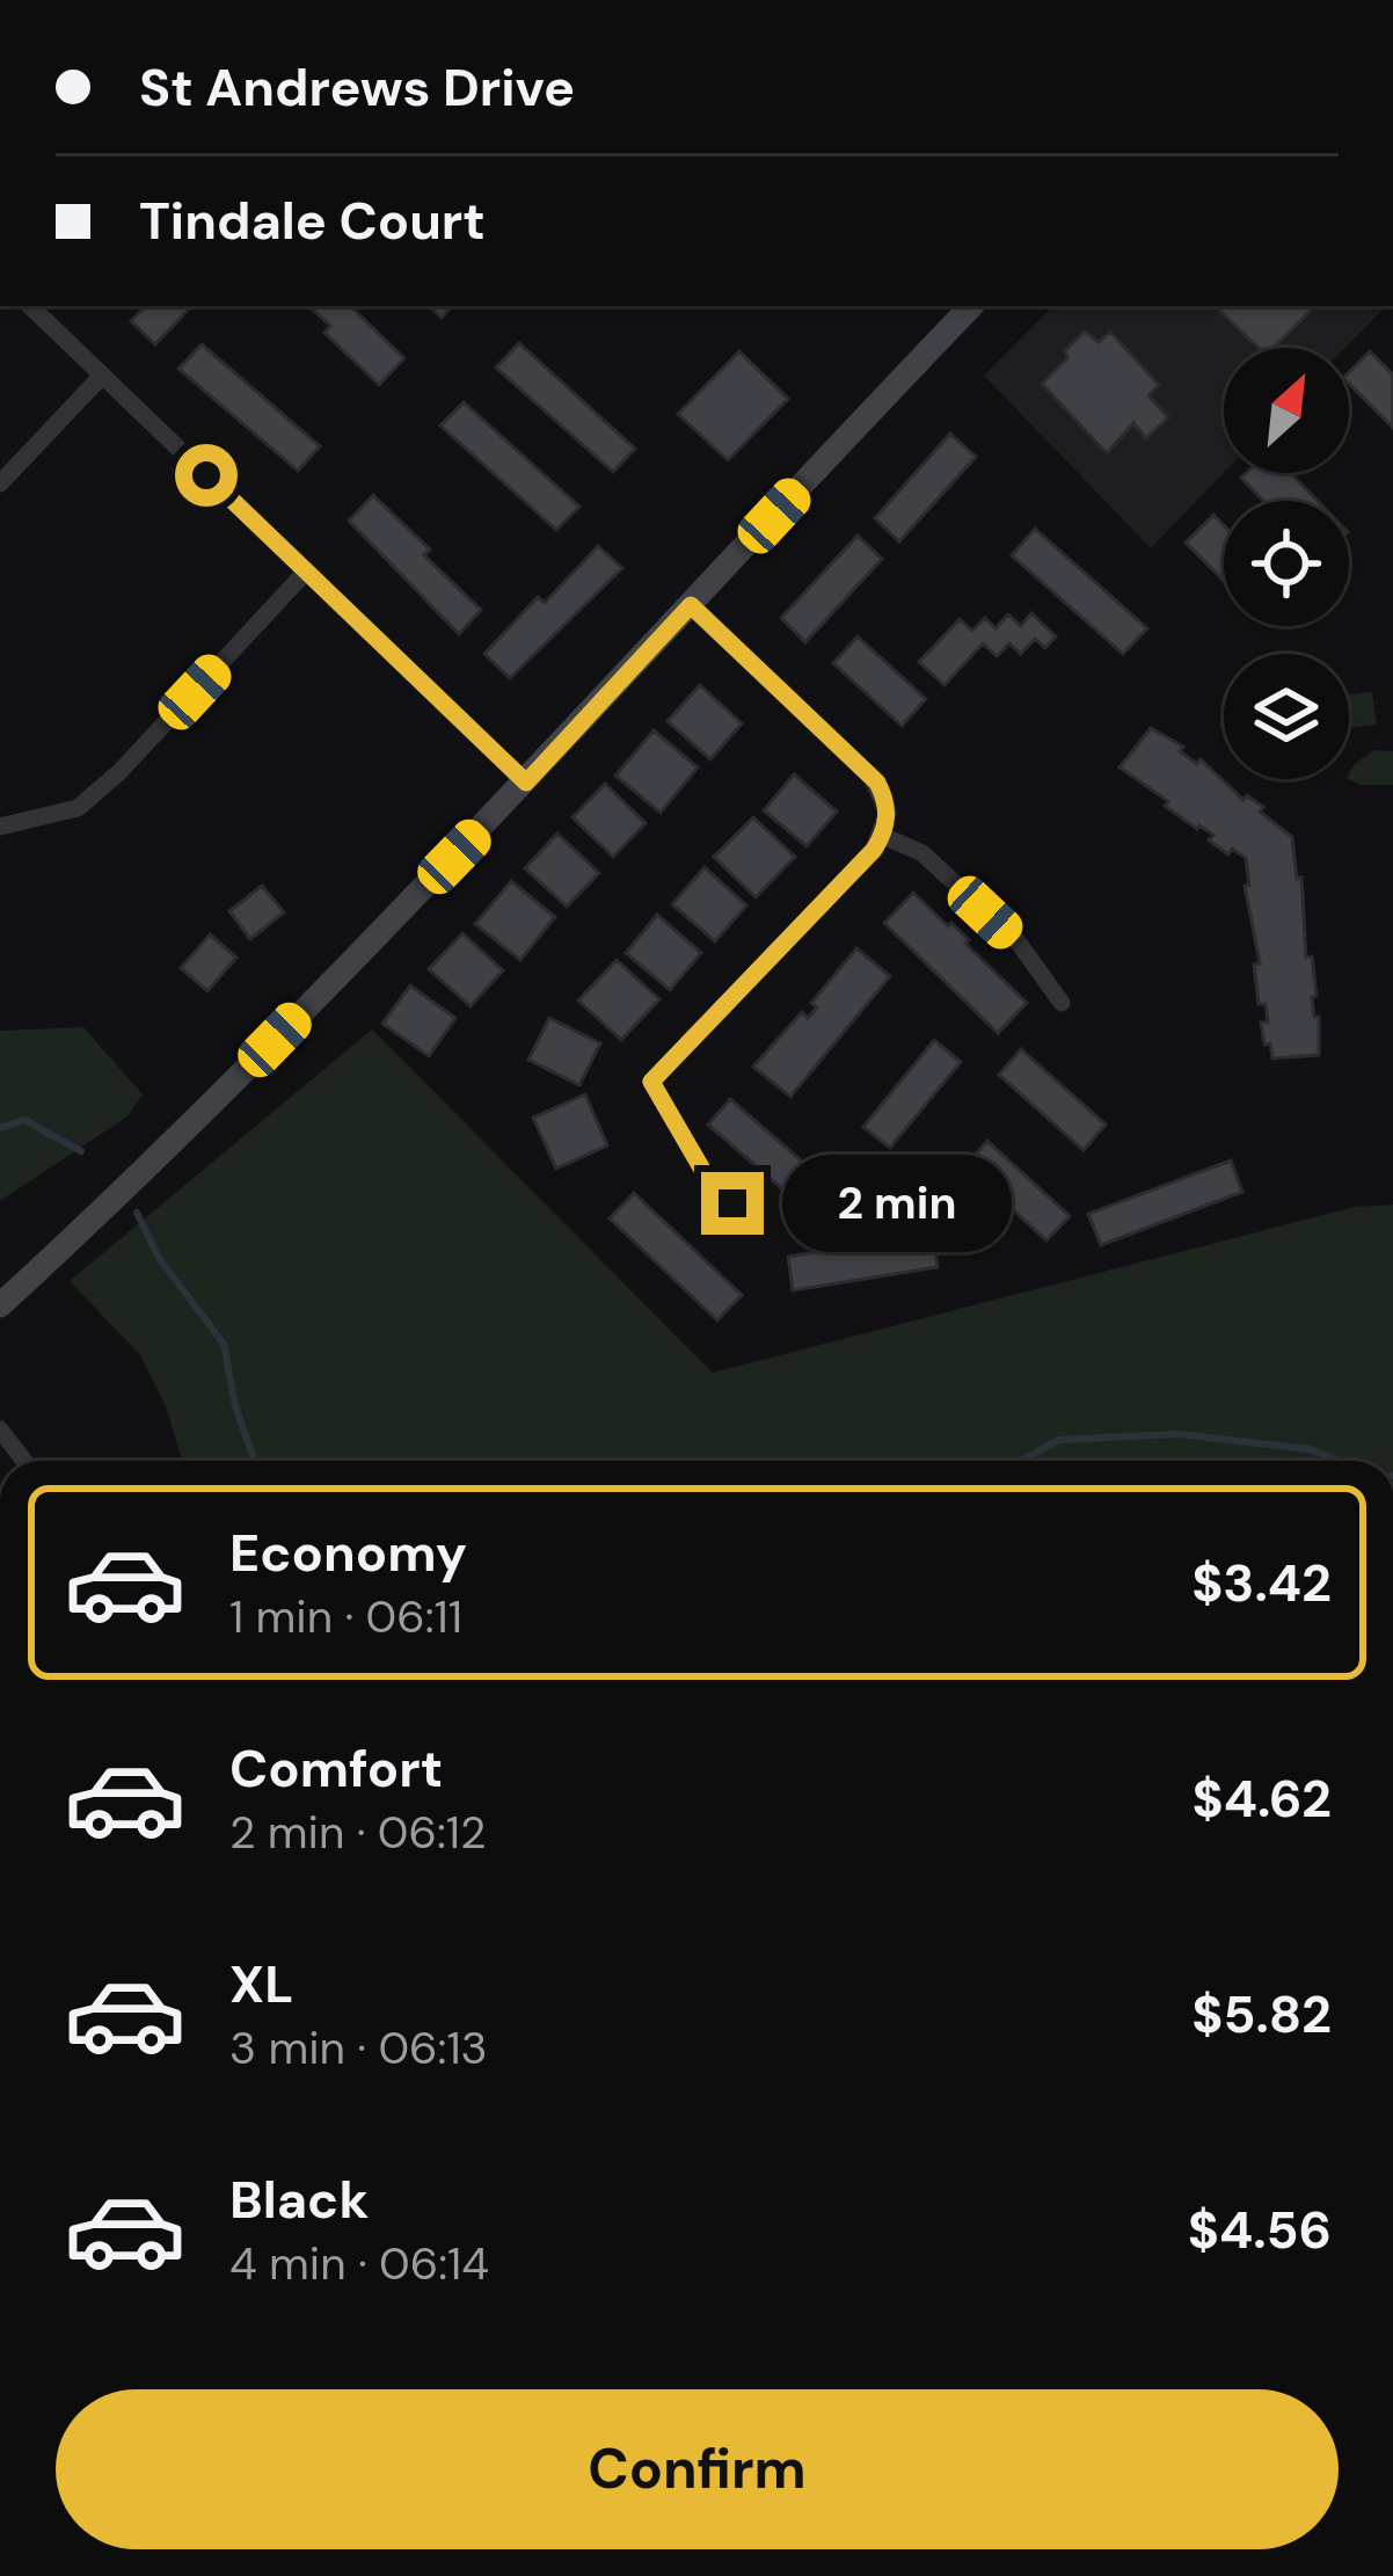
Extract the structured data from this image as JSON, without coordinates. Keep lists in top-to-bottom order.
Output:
{
  "north": "top right",
  "page": {
    "banner": ["St Andrews Drive", "Tindale Court"],
    "bubble": "2 min",
    "list": [
      {
        "name": "Economy",
        "note": "1 min · 06:11",
        "value": "$3.42"
      },
      {
        "name": "Comfort",
        "note": "2 min · 06:12",
        "value": "$4.62"
      },
      {
        "name": "XL",
        "note": "3 min · 06:13",
        "value": "$5.82"
      },
      {
        "name": "Black",
        "note": "4 min · 06:14",
        "value": "$4.56"
      }
    ],
    "buttons": "Confirm"
  }
}
